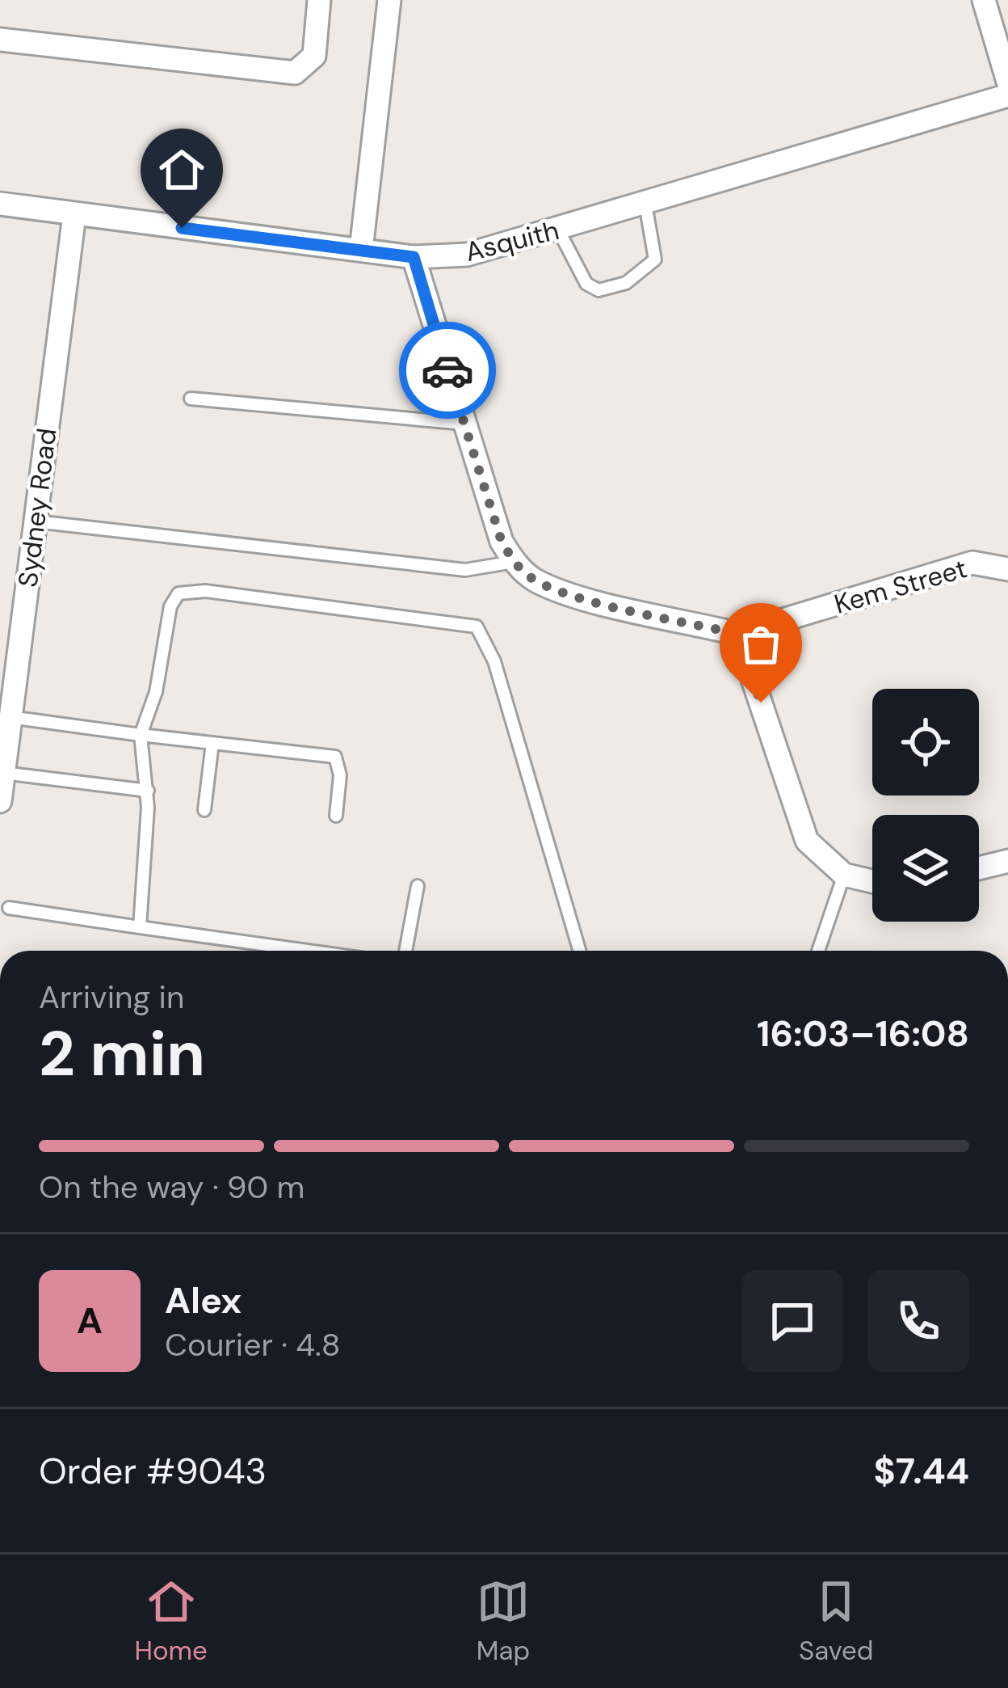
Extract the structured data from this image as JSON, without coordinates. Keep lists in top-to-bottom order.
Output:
{
  "streets": {
    "street": ["Asquith", "Sydney Road", "Kem Street"]
  },
  "crossings": [
    ["Asquith", "Sydney Road"]
  ],
  "page": {
    "heading": ["2 min", "Arriving in", "16:03–16:08"],
    "panel": [
      "Alex",
      "Courier · 4.8",
      "Order #9043",
      "$7.44"
    ],
    "bar": "On the way · 90 m",
    "round": "A",
    "tabs": ["Home", "Map", "Saved"]
  }
}
